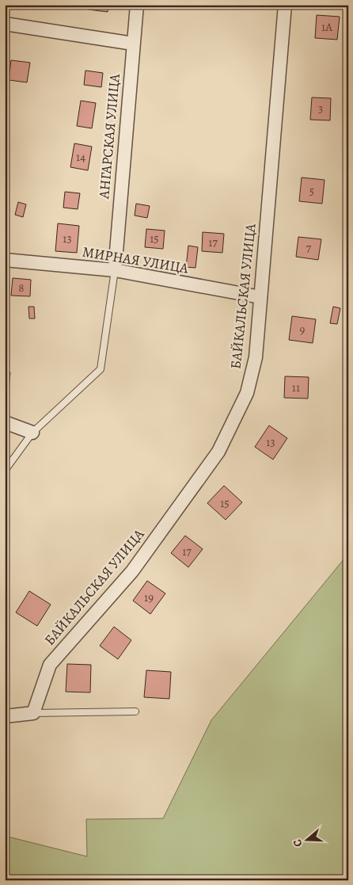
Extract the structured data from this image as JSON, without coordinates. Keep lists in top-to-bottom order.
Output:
{
  "streets": {
    "street": ["АНГАРСКАЯ УЛИЦА", "МИРНАЯ УЛИЦА", "БАЙКАЛЬСКАЯ УЛИЦА"]
  },
  "crossings": [
    ["АНГАРСКАЯ УЛИЦА", "МИРНАЯ УЛИЦА"],
    ["МИРНАЯ УЛИЦА", "БАЙКАЛЬСКАЯ УЛИЦА"]
  ],
  "house_numbers": [
    "1А",
    "3",
    "14",
    "5",
    "13",
    "15",
    "17",
    "7",
    "8",
    "9",
    "11",
    "13",
    "15",
    "17",
    "19"
  ],
  "north": "left"
}
